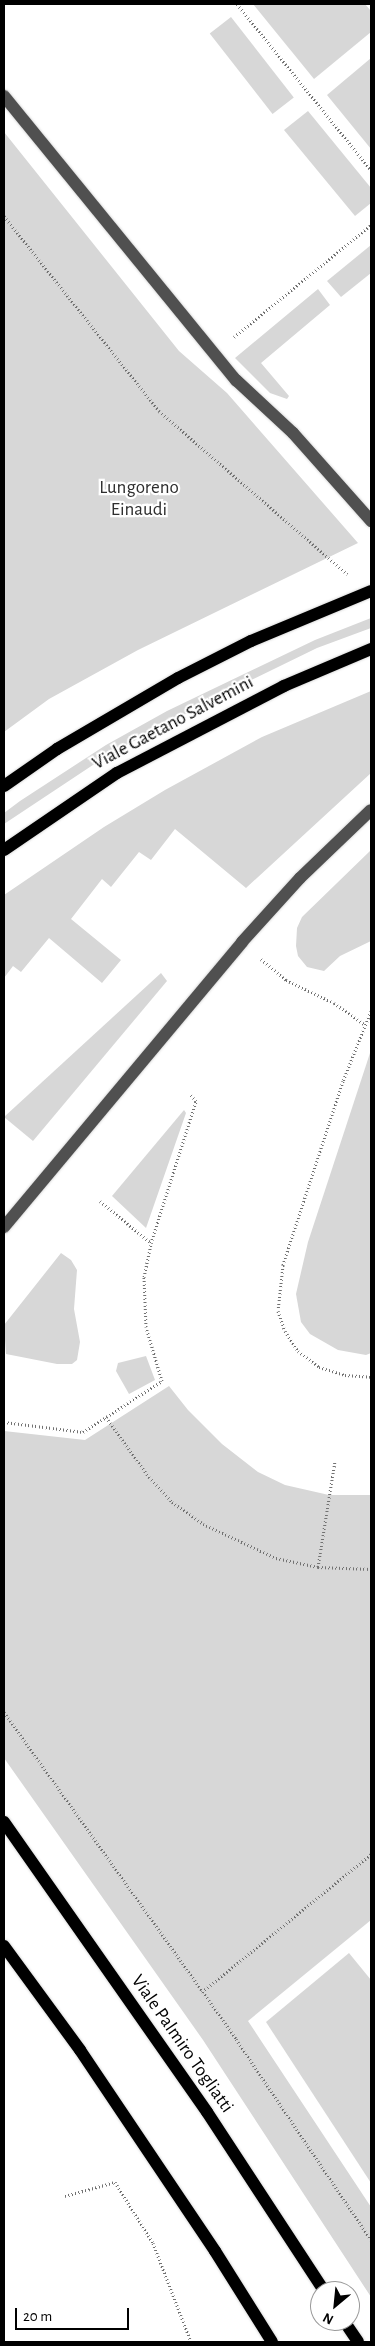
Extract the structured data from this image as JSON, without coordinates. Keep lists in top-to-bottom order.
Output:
{
  "streets": {
    "main road": ["Viale Gaetano Salvemini", "Viale Palmiro Togliatti"]
  },
  "parks": ["Lungoreno Einaudi"],
  "scale_bar": "20 m",
  "north": "bottom left"
}
